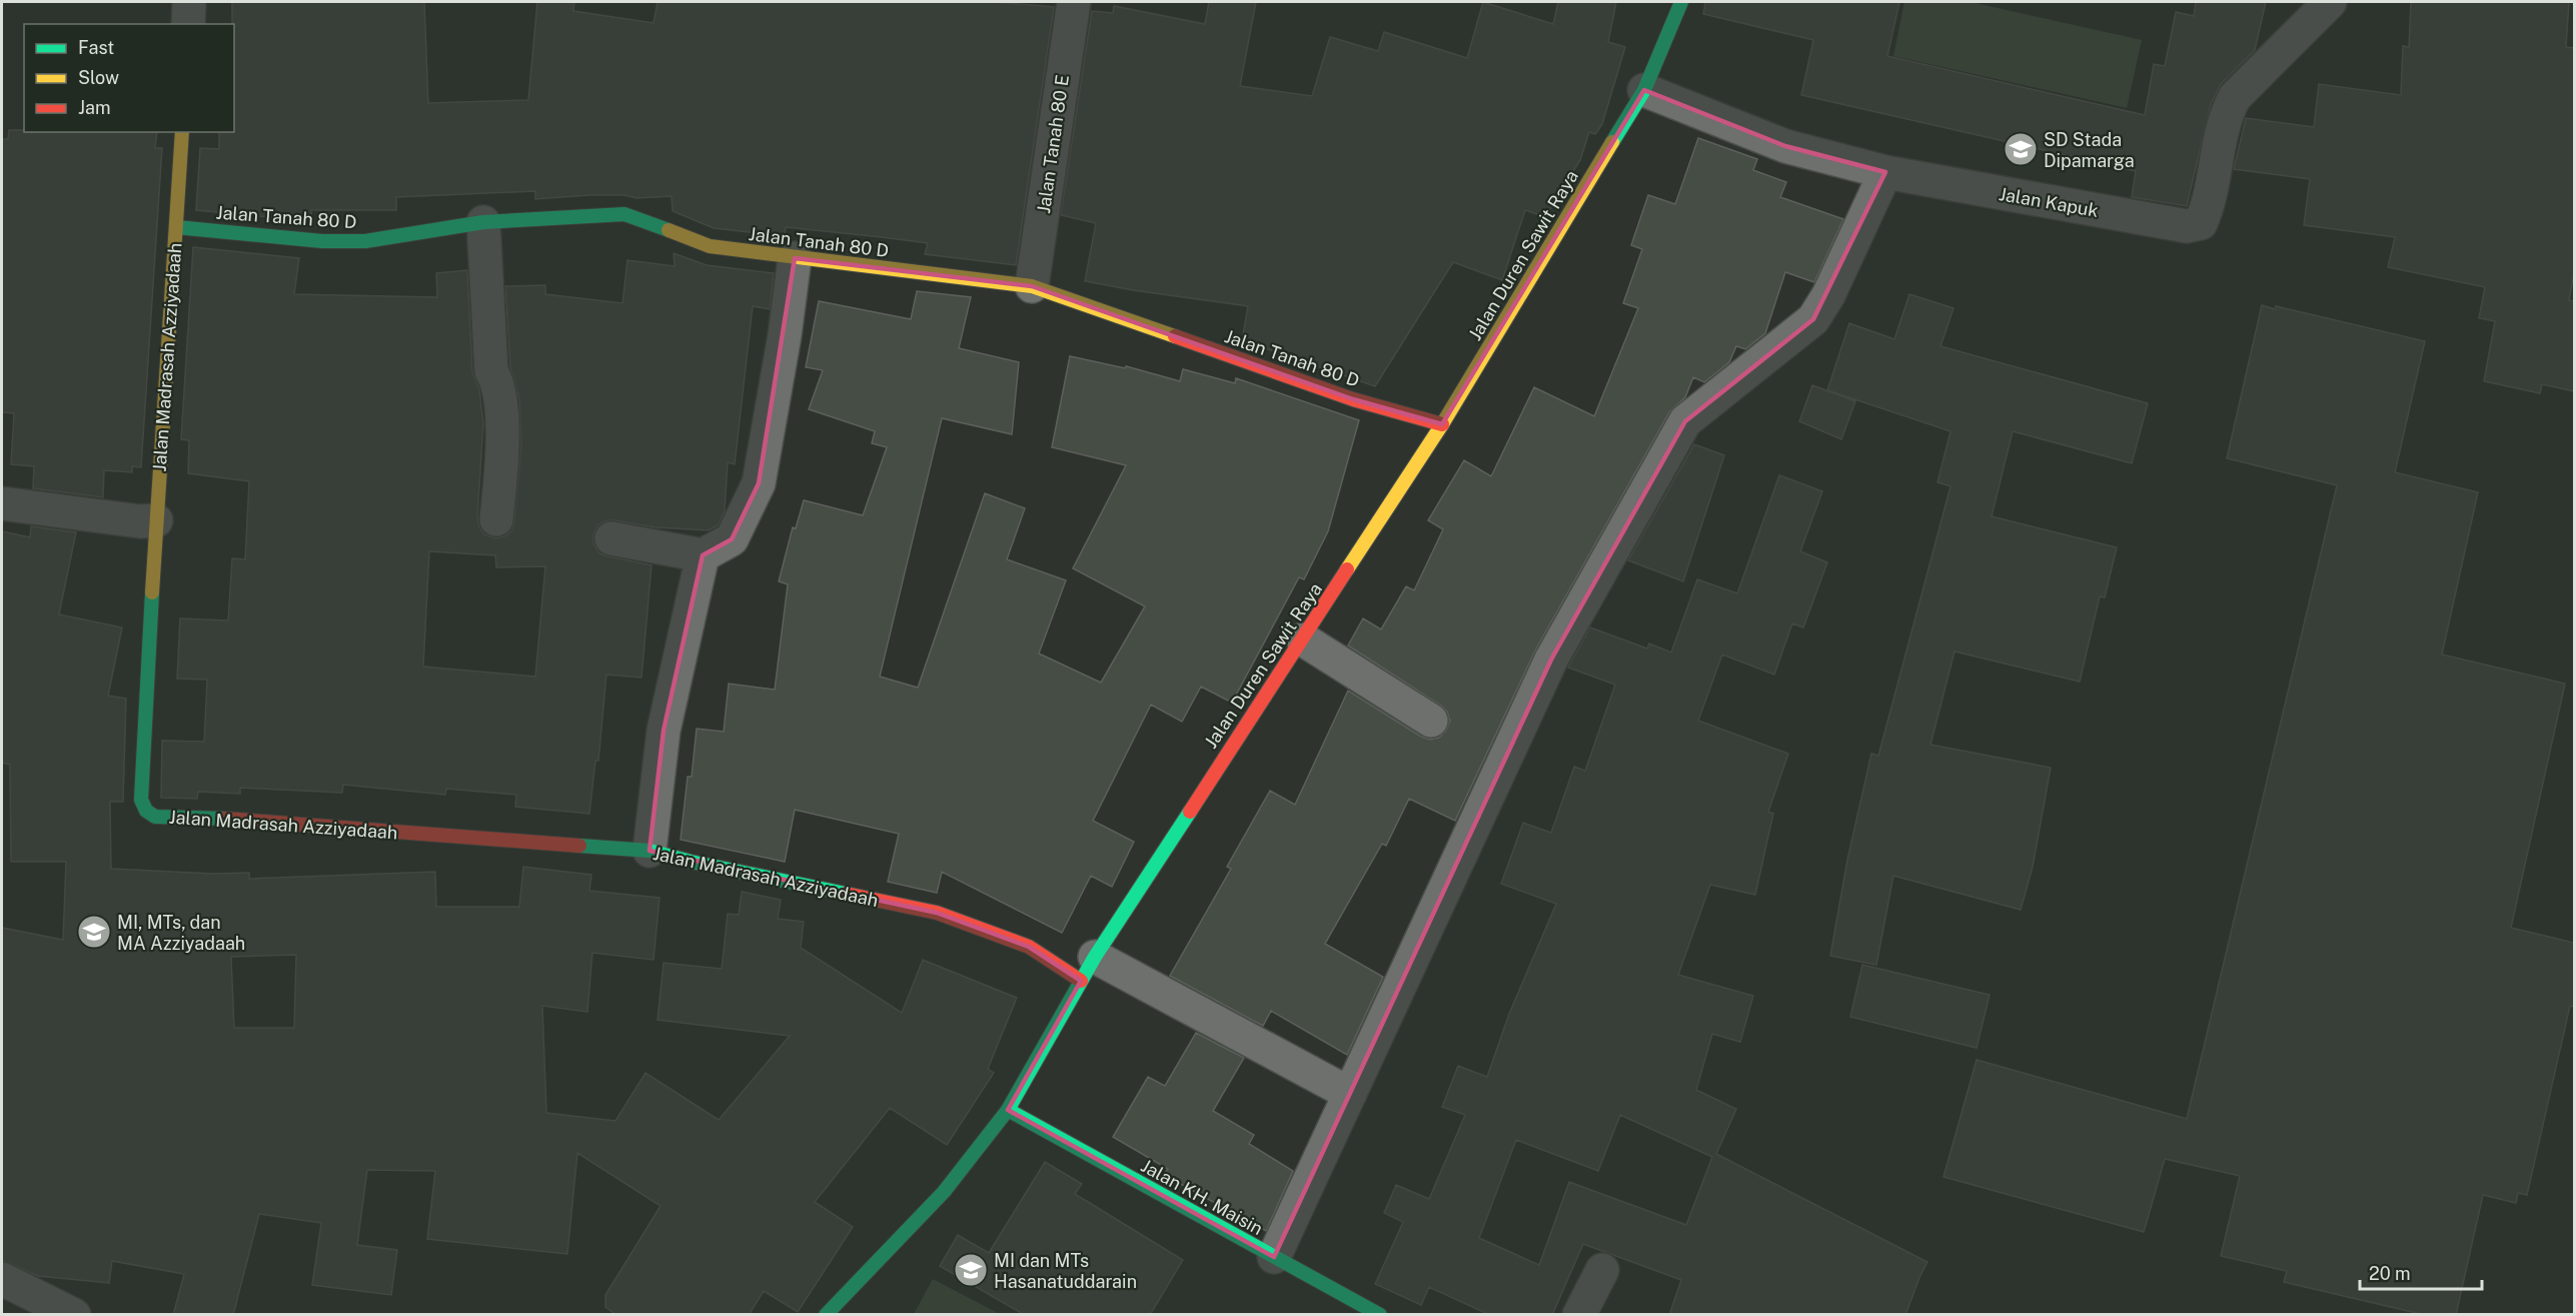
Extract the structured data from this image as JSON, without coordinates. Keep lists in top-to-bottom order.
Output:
{
  "streets": {
    "street": [
      "Jalan Tanah 80 E",
      "Jalan Kapuk",
      "Jalan Tanah 80 D",
      "Jalan Duren Sawit Raya",
      "Jalan Madrasah Azziyadaah",
      "Jalan KH. Maisin"
    ]
  },
  "crossings": [
    ["Jalan Tanah 80 E", "Jalan Tanah 80 D"],
    ["Jalan Kapuk", "Jalan Duren Sawit Raya"],
    ["Jalan Tanah 80 D", "Jalan Duren Sawit Raya"],
    ["Jalan Tanah 80 D", "Jalan Madrasah Azziyadaah"],
    ["Jalan Duren Sawit Raya", "Jalan Madrasah Azziyadaah"],
    ["Jalan Duren Sawit Raya", "Jalan KH. Maisin"]
  ],
  "places": {
    "school or university": ["SD Stada Dipamarga", "MI, MTs, dan MA Azziyadaah", "MI dan MTs Hasanatuddarain"]
  },
  "legend": ["Fast", "Slow", "Jam"],
  "scale_bar": "20 m"
}
